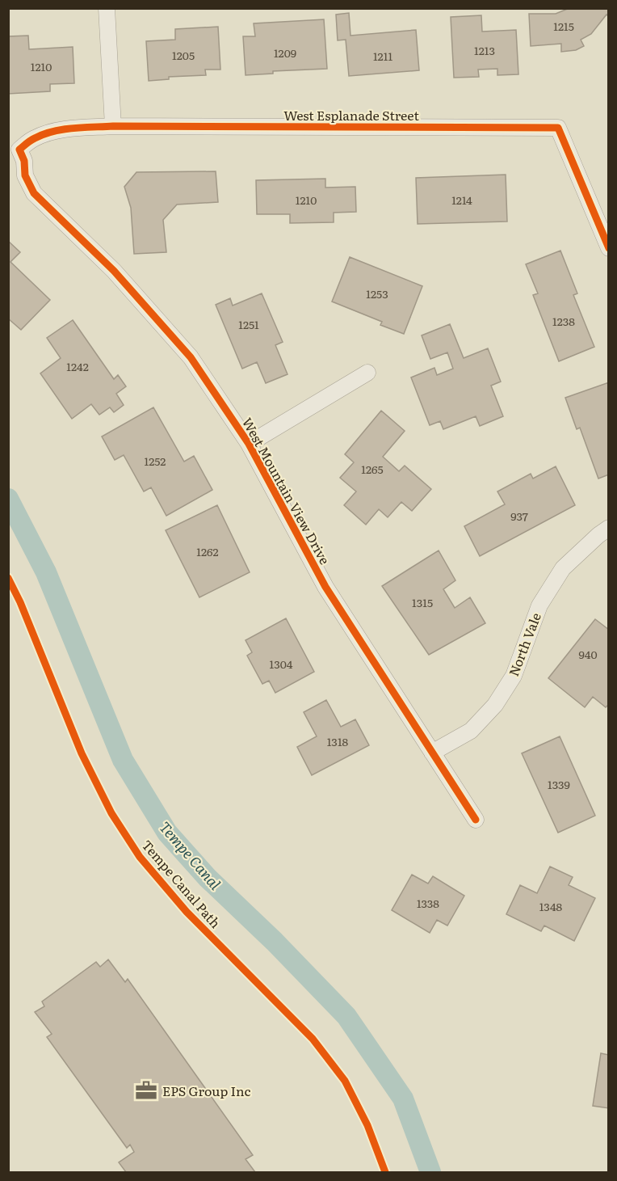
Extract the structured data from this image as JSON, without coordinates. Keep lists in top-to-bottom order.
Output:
{
  "streets": {
    "street": ["West Esplanade Street", "West Mountain View Drive", "North Vale"],
    "cycle path": ["Tempe Canal Path"]
  },
  "crossings": [
    ["West Esplanade Street", "West Mountain View Drive"],
    ["West Mountain View Drive", "North Vale"]
  ],
  "water": ["Tempe Canal"],
  "places": {
    "office": ["EPS Group Inc"]
  },
  "house_numbers": [
    "1215",
    "1213",
    "1209",
    "1205",
    "1211",
    "1210",
    "1210",
    "1214",
    "1253",
    "1238",
    "1251",
    "1242",
    "1252",
    "1265",
    "937",
    "1262",
    "1315",
    "940",
    "1304",
    "1318",
    "1339",
    "1338",
    "1348"
  ]
}
